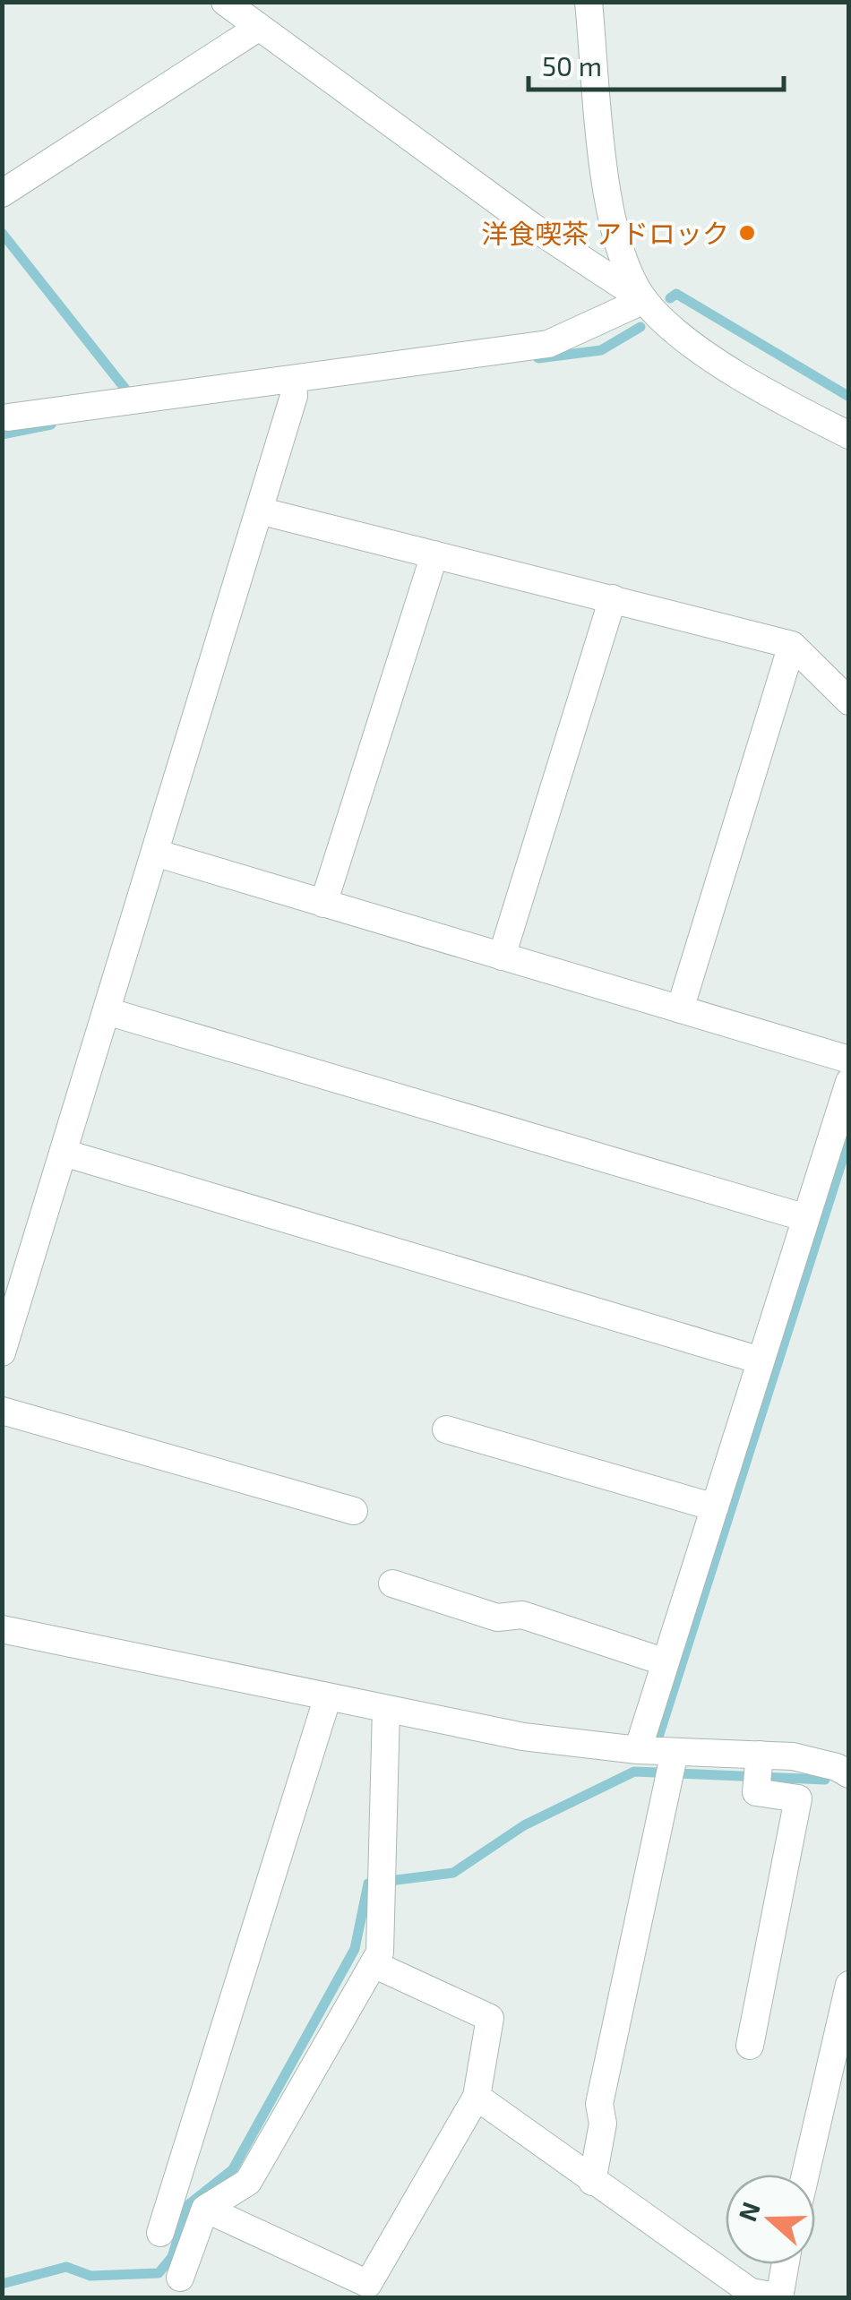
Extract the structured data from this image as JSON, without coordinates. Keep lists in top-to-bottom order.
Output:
{
  "places": ["洋食喫茶 アドロック"],
  "scale_bar": "50 m",
  "north": "left"
}
